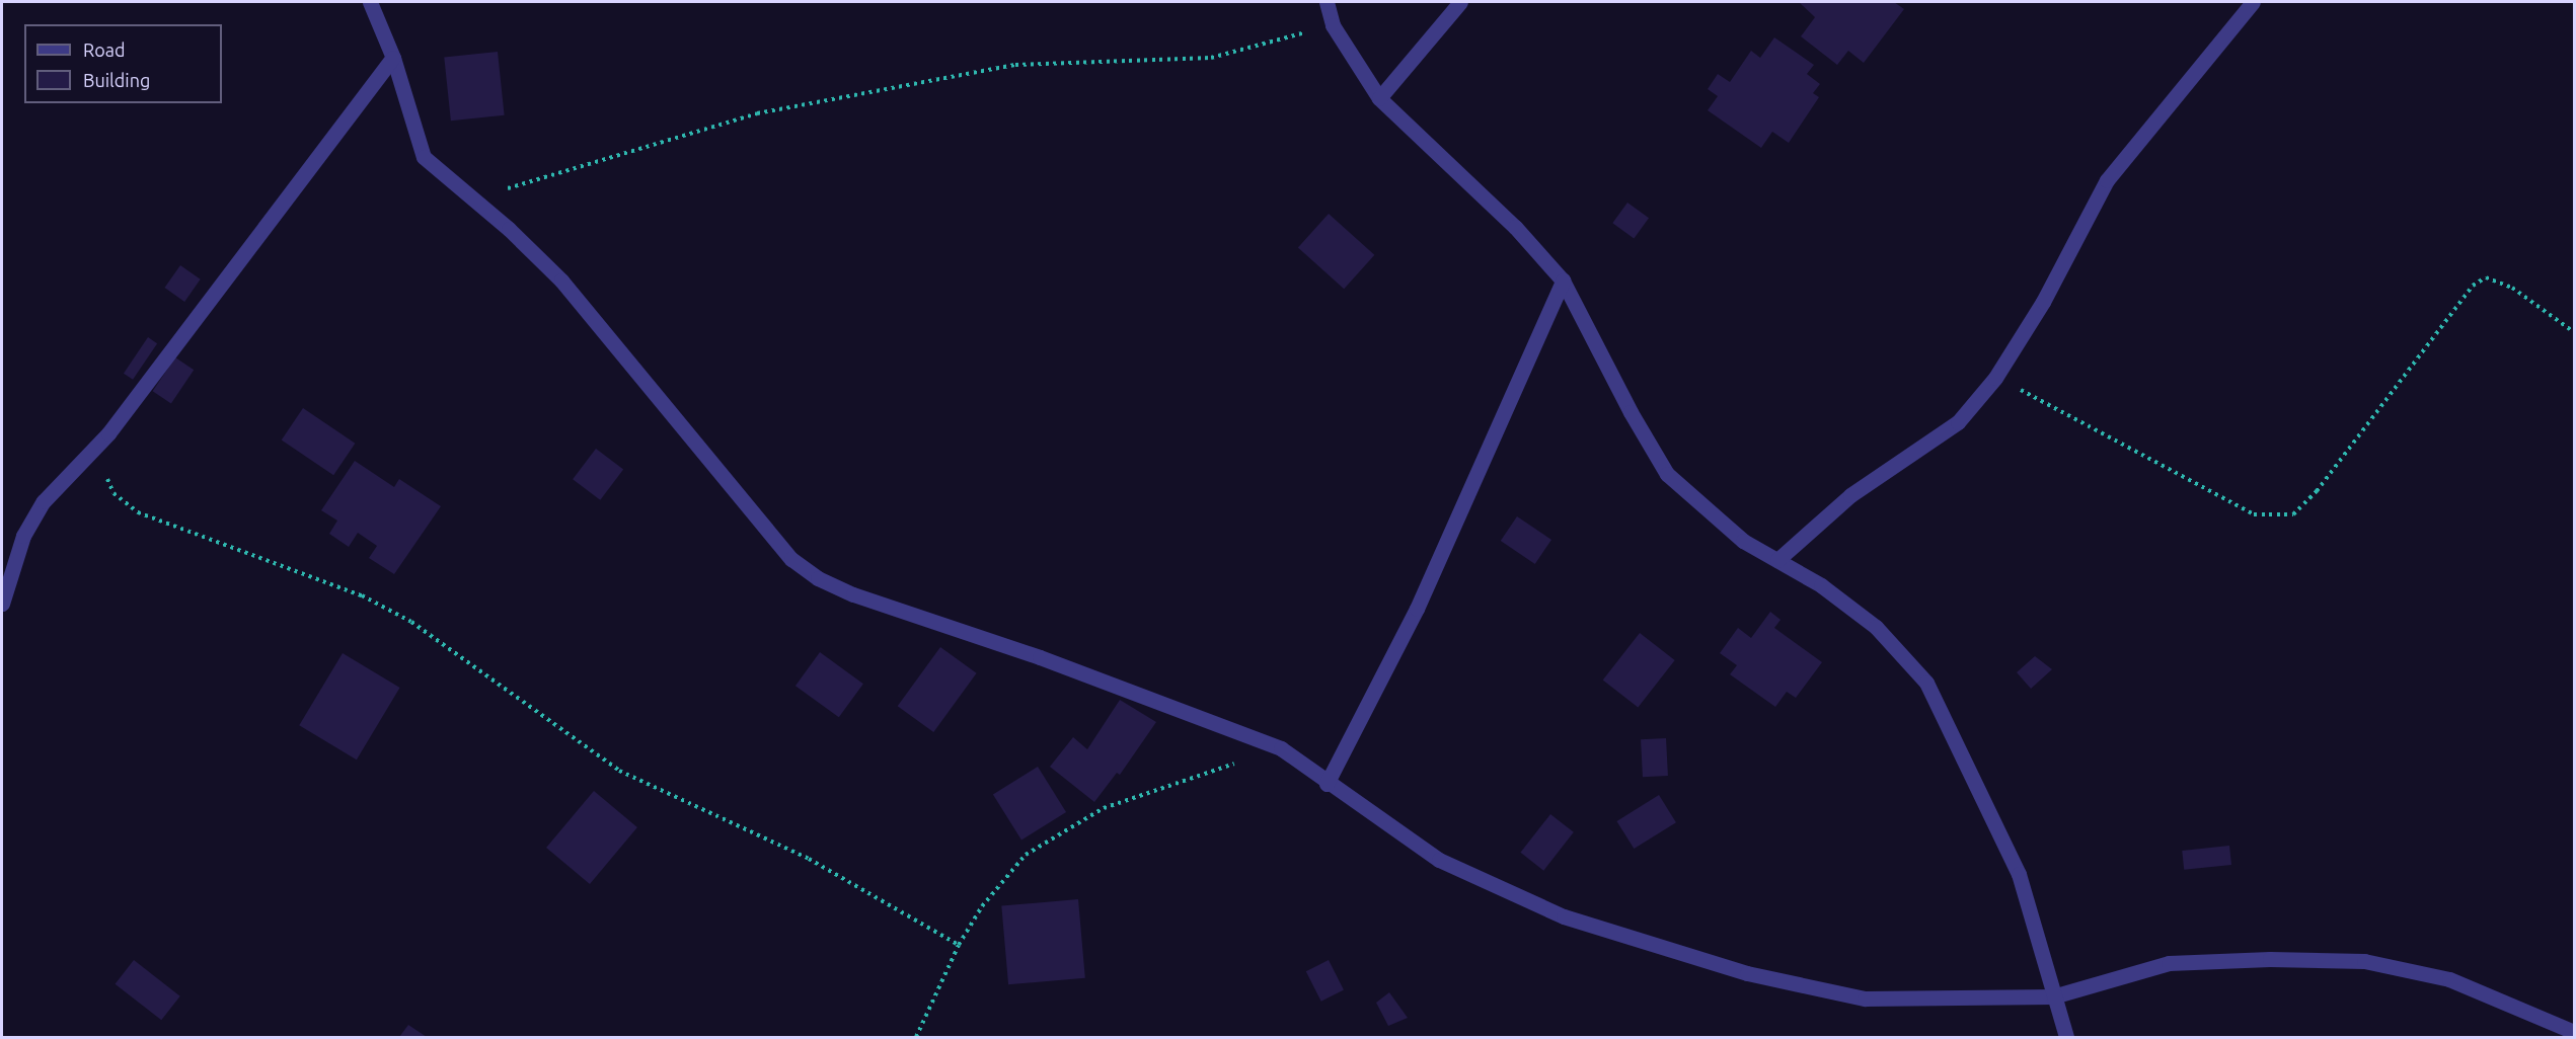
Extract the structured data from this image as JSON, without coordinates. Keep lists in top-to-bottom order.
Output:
{
  "legend": ["Road", "Building"]
}
